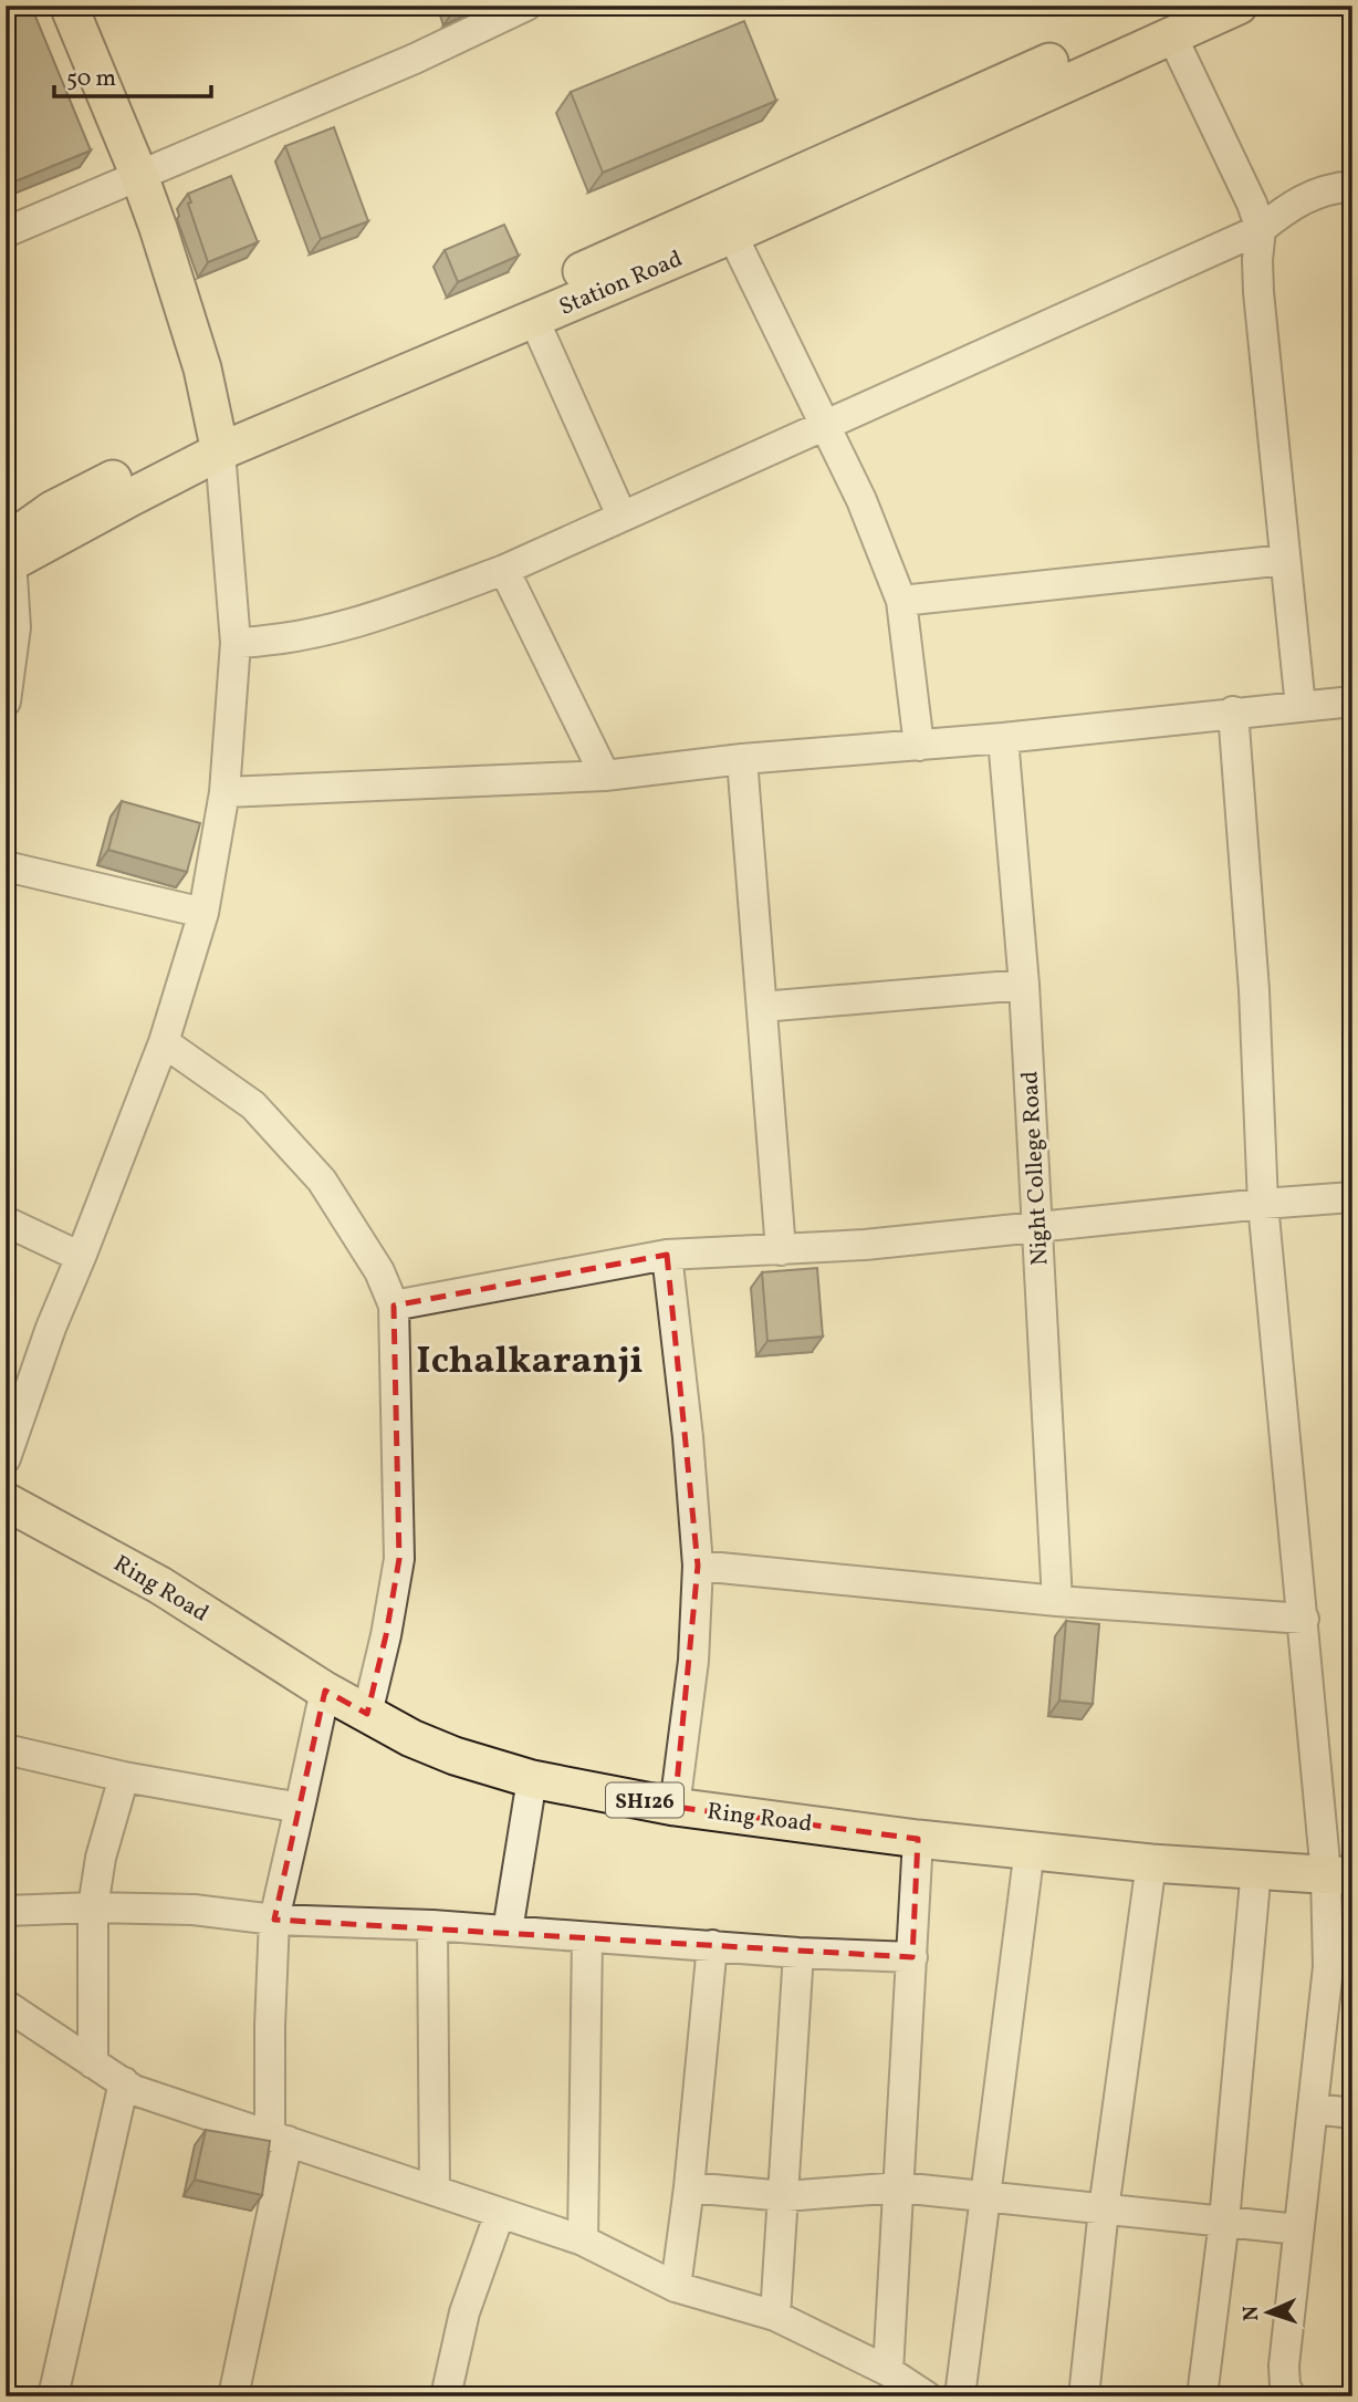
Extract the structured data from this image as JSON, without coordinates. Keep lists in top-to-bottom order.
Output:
{
  "streets": {
    "main road": ["Station Road", "Ring Road", "SH126"],
    "street": ["Night College Road"]
  },
  "districts": ["Ichalkaranji"],
  "scale_bar": "50 m",
  "north": "left"
}
